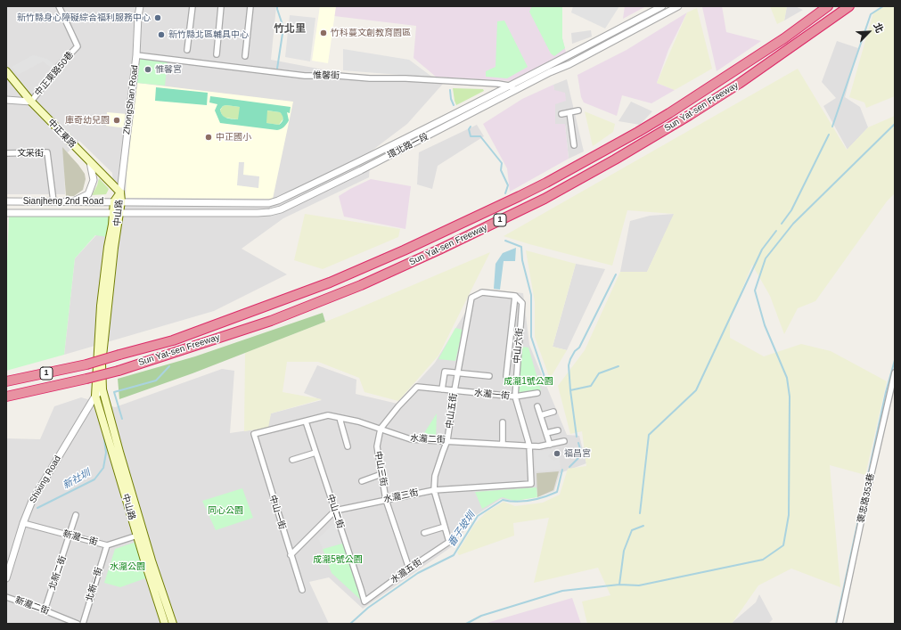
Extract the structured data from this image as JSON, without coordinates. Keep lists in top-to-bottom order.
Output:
{
  "streets": {
    "highway": ["Sun Yat-sen Freeway", "1"],
    "main road": ["中正東路", "中山路"],
    "street": [
      "中正東路50巷",
      "惟馨街",
      "ZhongShan Road",
      "環北路一段",
      "文采街",
      "Sianjheng 2nd Road",
      "中山六街",
      "水瀧一街",
      "中山五街",
      "水瀧二街",
      "中山三街",
      "Shixing Road",
      "水瀧三街",
      "褒忠路353巷",
      "中山二街",
      "中山一街",
      "新瀧一街",
      "水瀧五街",
      "北新二街",
      "北新一街",
      "新瀧二街"
    ]
  },
  "crossings": [
    ["中正東路50巷", "中正東路"],
    ["惟馨街", "ZhongShan Road"],
    ["惟馨街", "環北路一段"],
    ["ZhongShan Road", "中正東路"],
    ["ZhongShan Road", "中山路"],
    ["中正東路", "中山路"],
    ["環北路一段", "Sianjheng 2nd Road"],
    ["環北路一段", "中山路"],
    ["文采街", "Sianjheng 2nd Road"],
    ["Sianjheng 2nd Road", "中山路"],
    ["中山路", "Shixing Road"],
    ["中山路", "新瀧一街"],
    ["中山六街", "水瀧一街"],
    ["中山六街", "中山五街"],
    ["中山六街", "水瀧二街"],
    ["中山六街", "水瀧三街"],
    ["水瀧一街", "中山五街"],
    ["水瀧一街", "水瀧二街"],
    ["水瀧一街", "中山三街"],
    ["中山五街", "水瀧二街"],
    ["中山五街", "水瀧三街"],
    ["中山五街", "水瀧五街"],
    ["水瀧二街", "中山三街"],
    ["水瀧二街", "中山二街"],
    ["水瀧二街", "中山一街"],
    ["中山三街", "水瀧三街"],
    ["中山三街", "水瀧五街"],
    ["Shixing Road", "新瀧一街"],
    ["水瀧三街", "中山二街"],
    ["中山二街", "水瀧五街"],
    ["新瀧一街", "北新二街"],
    ["新瀧一街", "北新一街"],
    ["北新二街", "新瀧二街"]
  ],
  "districts": ["竹北里"],
  "water": ["新社圳", "番子坡圳"],
  "parks": [
    "成瀧1號公園",
    "同心公園",
    "成瀧5號公園",
    "水瀧公園"
  ],
  "places": [
    "新竹縣身心障礙綜合福利服務中心",
    "竹科蔓文創教育園區",
    "新竹縣北區輔具中心",
    "惟馨宮",
    "庫奇幼兒園",
    "中正國小",
    "福昌宮"
  ],
  "north": "top right"
}
